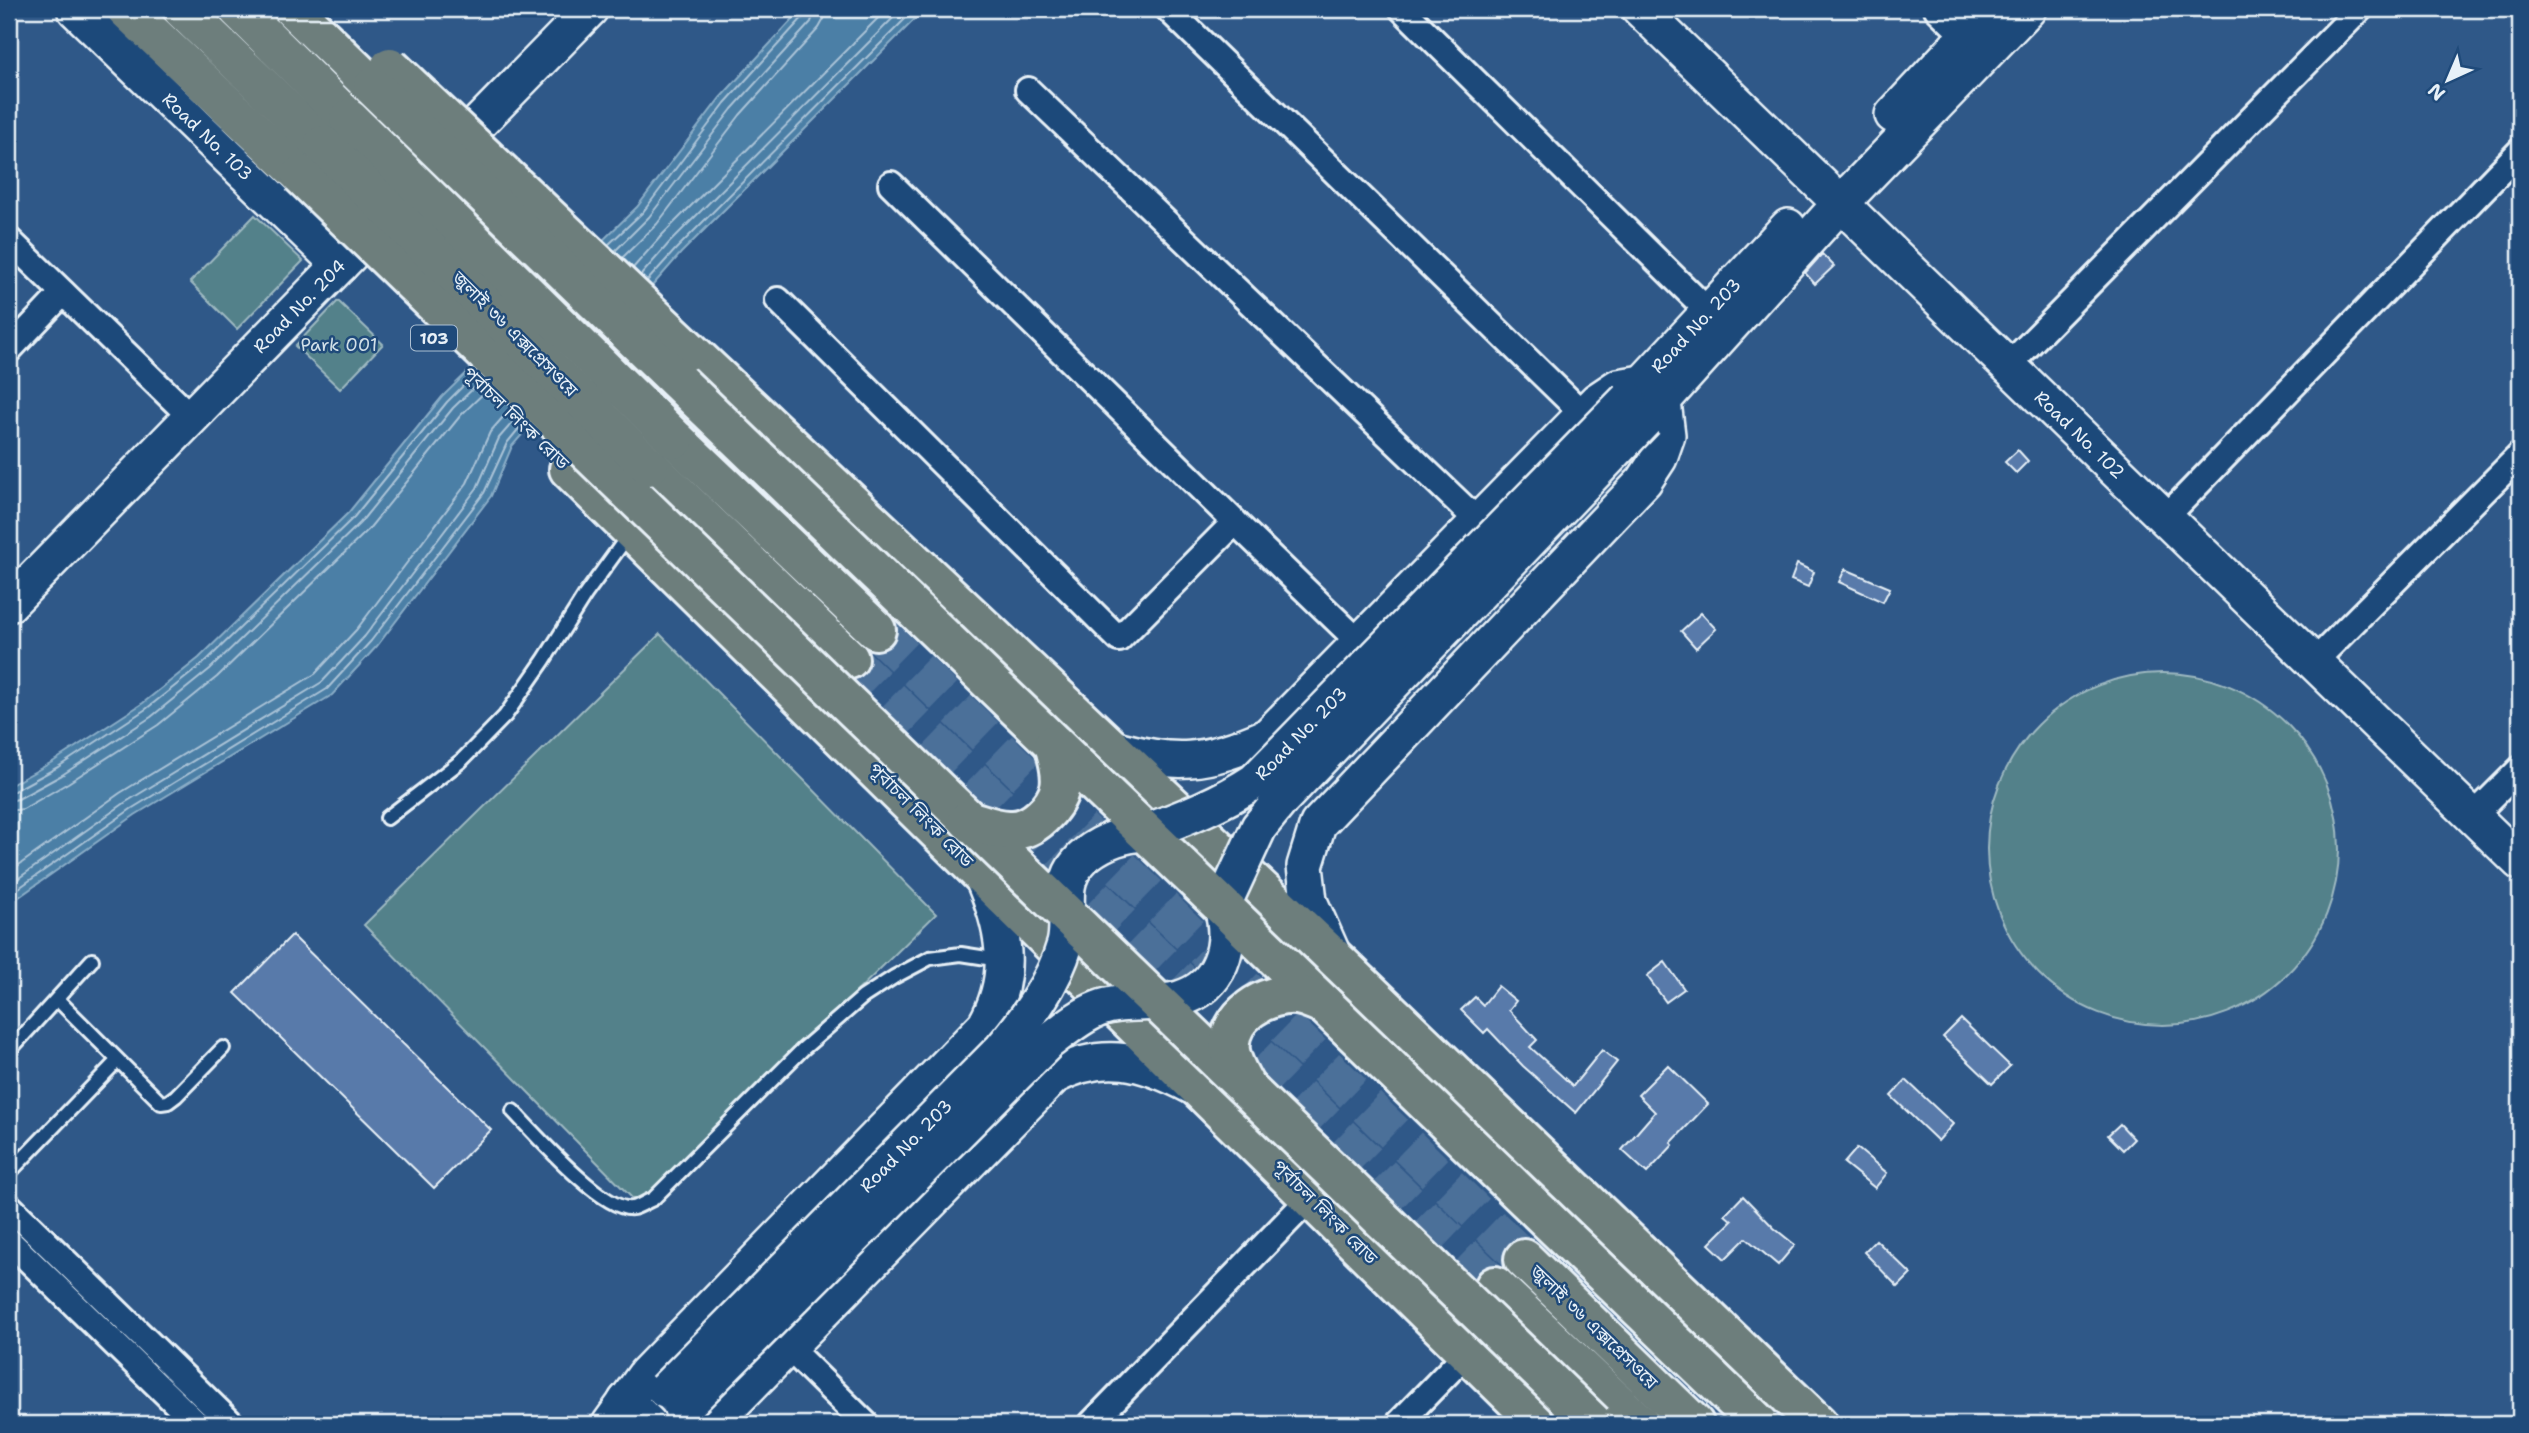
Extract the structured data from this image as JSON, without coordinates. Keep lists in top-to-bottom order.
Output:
{
  "streets": {
    "main road": ["জুলাই ৩৬ এক্সপ্রেসওয়ে", "103", "পূর্বাচল লিংক রোড"],
    "street": [
      "Road No. 103",
      "Road No. 204",
      "Road No. 203",
      "Road No. 102"
    ]
  },
  "crossings": [
    ["Road No. 103", "Road No. 204"],
    ["Road No. 203", "পূর্বাচল লিংক রোড"],
    ["Road No. 203", "Road No. 102"],
    ["জুলাই ৩৬ এক্সপ্রেসওয়ে", "পূর্বাচল লিংক রোড"]
  ],
  "parks": ["Park 001"],
  "north": "bottom left"
}
